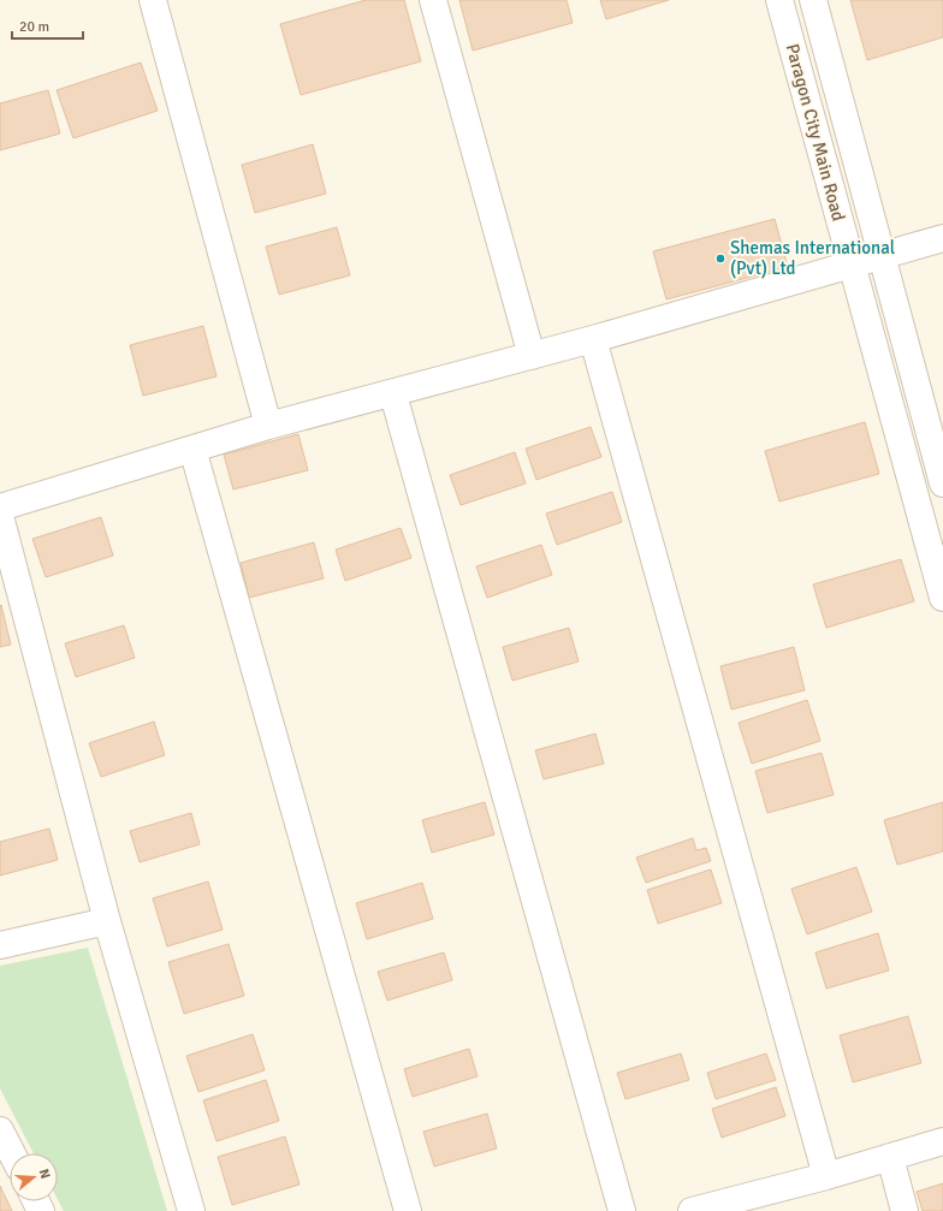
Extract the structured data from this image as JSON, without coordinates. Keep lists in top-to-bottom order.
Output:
{
  "streets": {
    "street": ["Paragon City Main Road"]
  },
  "places": ["Shemas International (Pvt) Ltd"],
  "scale_bar": "20 m",
  "north": "right"
}
